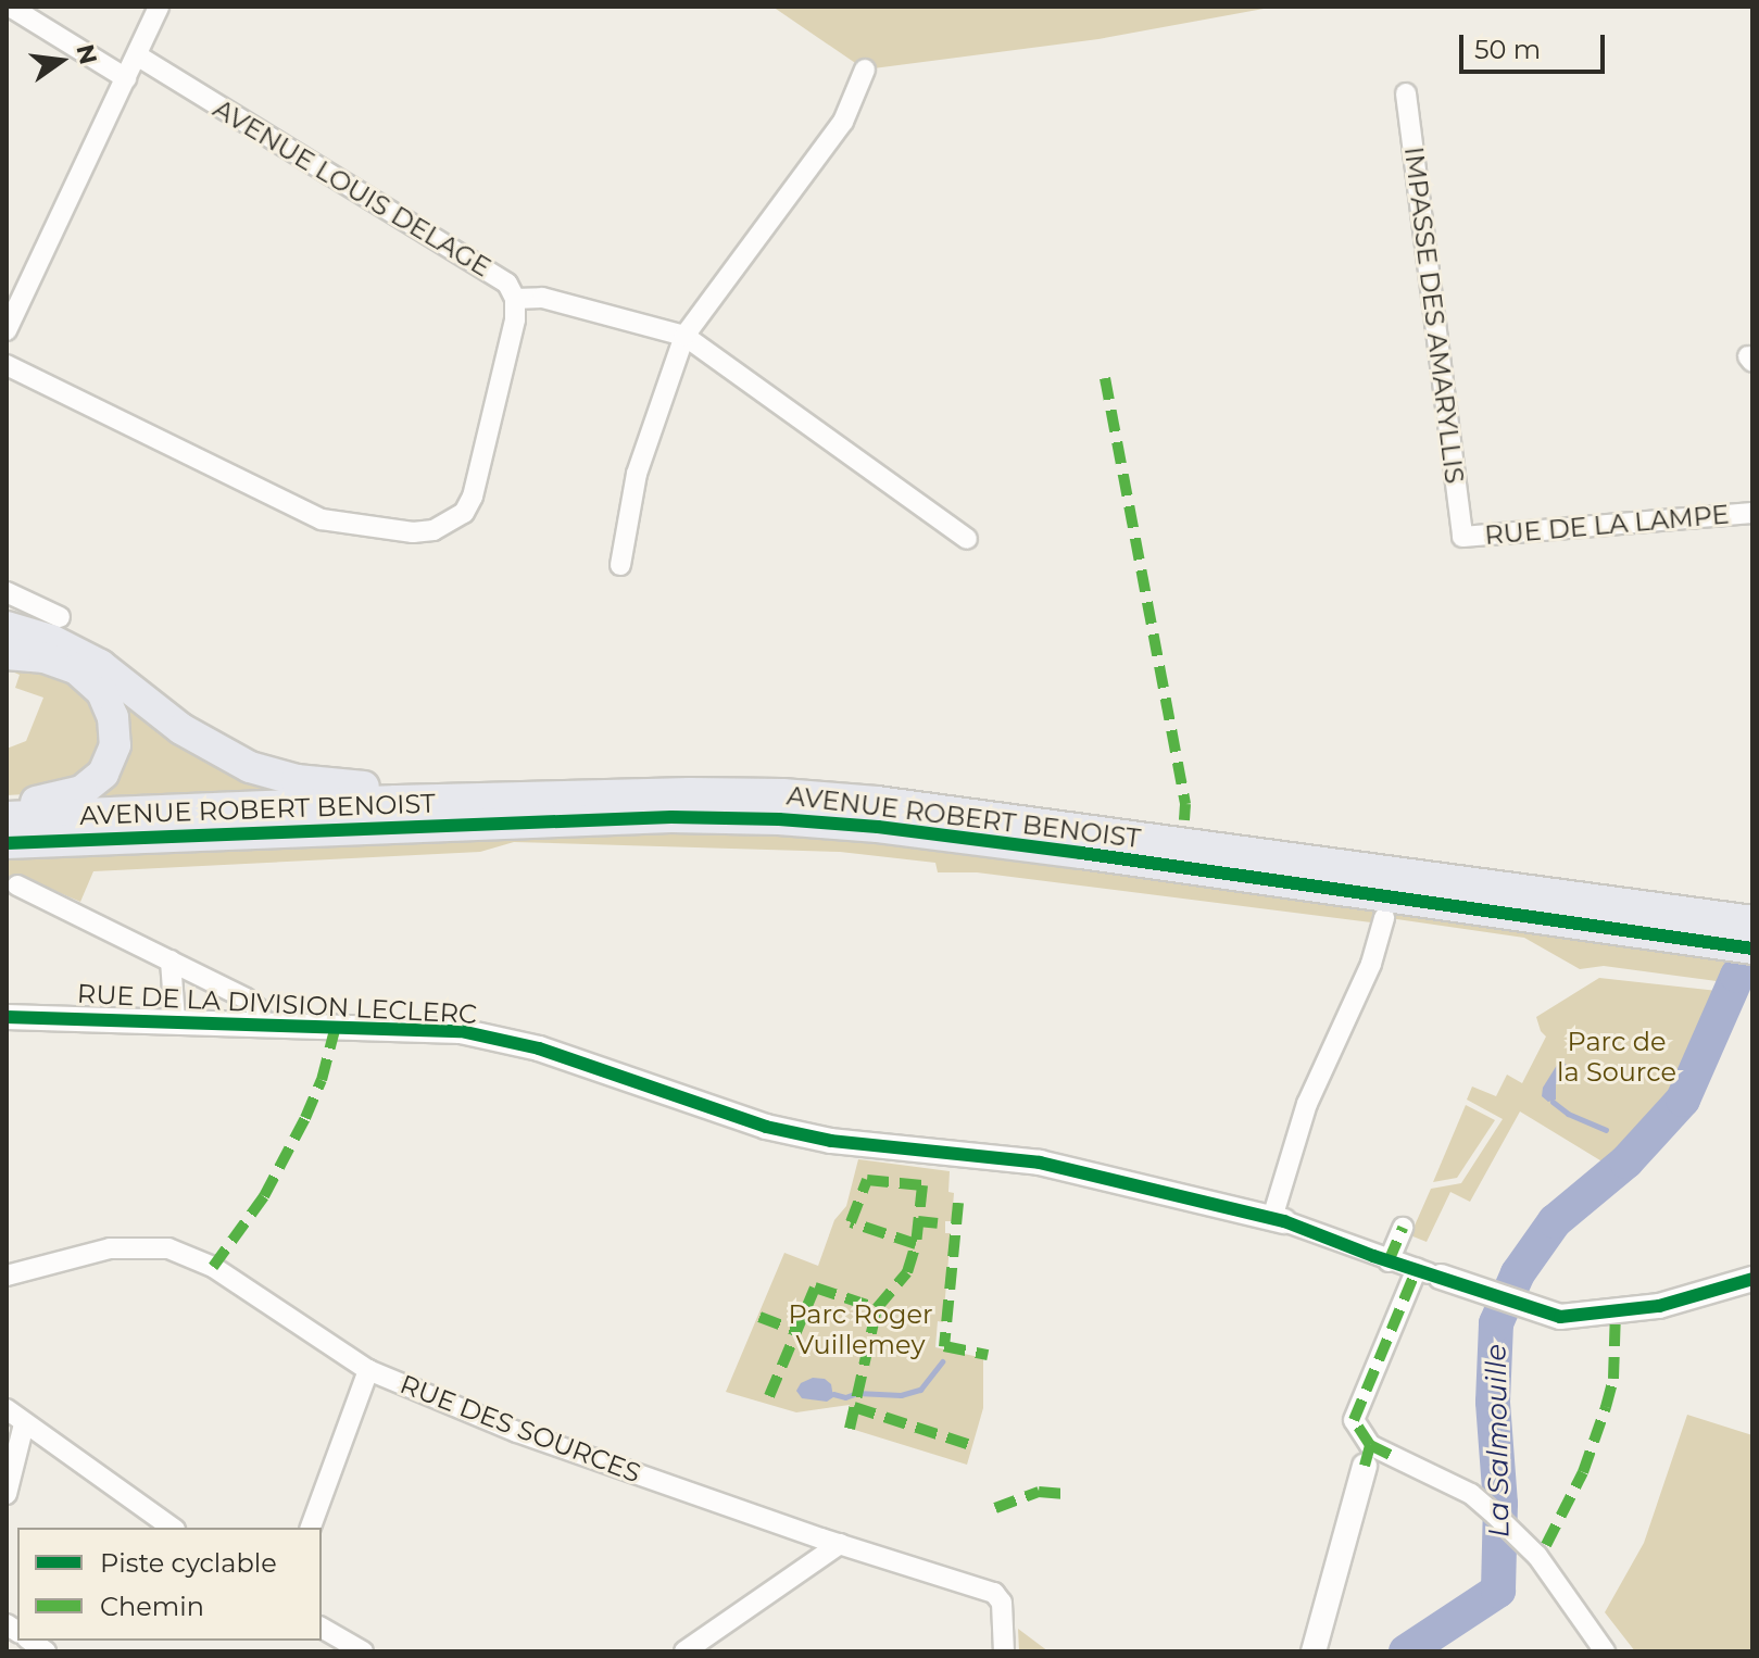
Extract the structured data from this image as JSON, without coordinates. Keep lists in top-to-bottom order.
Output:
{
  "streets": {
    "main road": ["AVENUE ROBERT BENOIST"],
    "street": [
      "AVENUE LOUIS DELAGE",
      "IMPASSE DES AMARYLLIS",
      "RUE DE LA LAMPE",
      "RUE DE LA DIVISION LECLERC",
      "RUE DES SOURCES"
    ]
  },
  "crossings": [
    ["IMPASSE DES AMARYLLIS", "RUE DE LA LAMPE"]
  ],
  "water": ["La Salmouille"],
  "parks": ["Parc de la Source", "Parc Roger Vuillemey"],
  "legend": ["Piste cyclable", "Chemin"],
  "scale_bar": "50 m",
  "north": "right"
}
